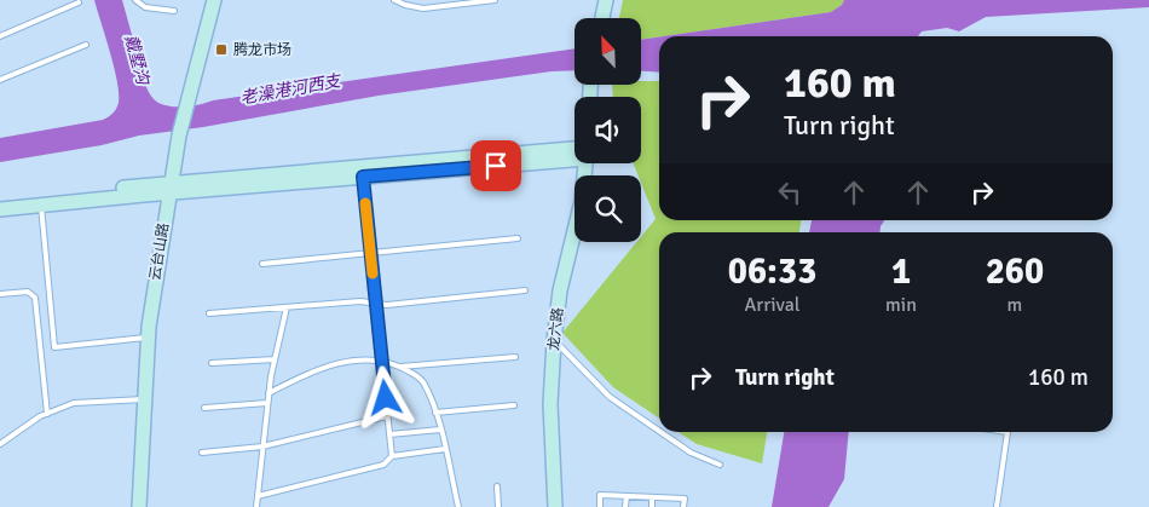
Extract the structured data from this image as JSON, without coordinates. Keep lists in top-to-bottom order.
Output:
{
  "streets": {
    "street": ["云台山路", "龙六路"]
  },
  "water": ["戴墅沟", "老澡港河西支"],
  "places": {
    "transit": ["腾龙市场"]
  },
  "north": "top left",
  "page": {
    "turn": ["160 m", "Turn right"],
    "eta": [
      "06:33",
      "Arrival",
      "1",
      "min",
      "260",
      "m"
    ],
    "list": [
      {
        "name": "Turn right",
        "value": "160 m"
      }
    ]
  }
}
